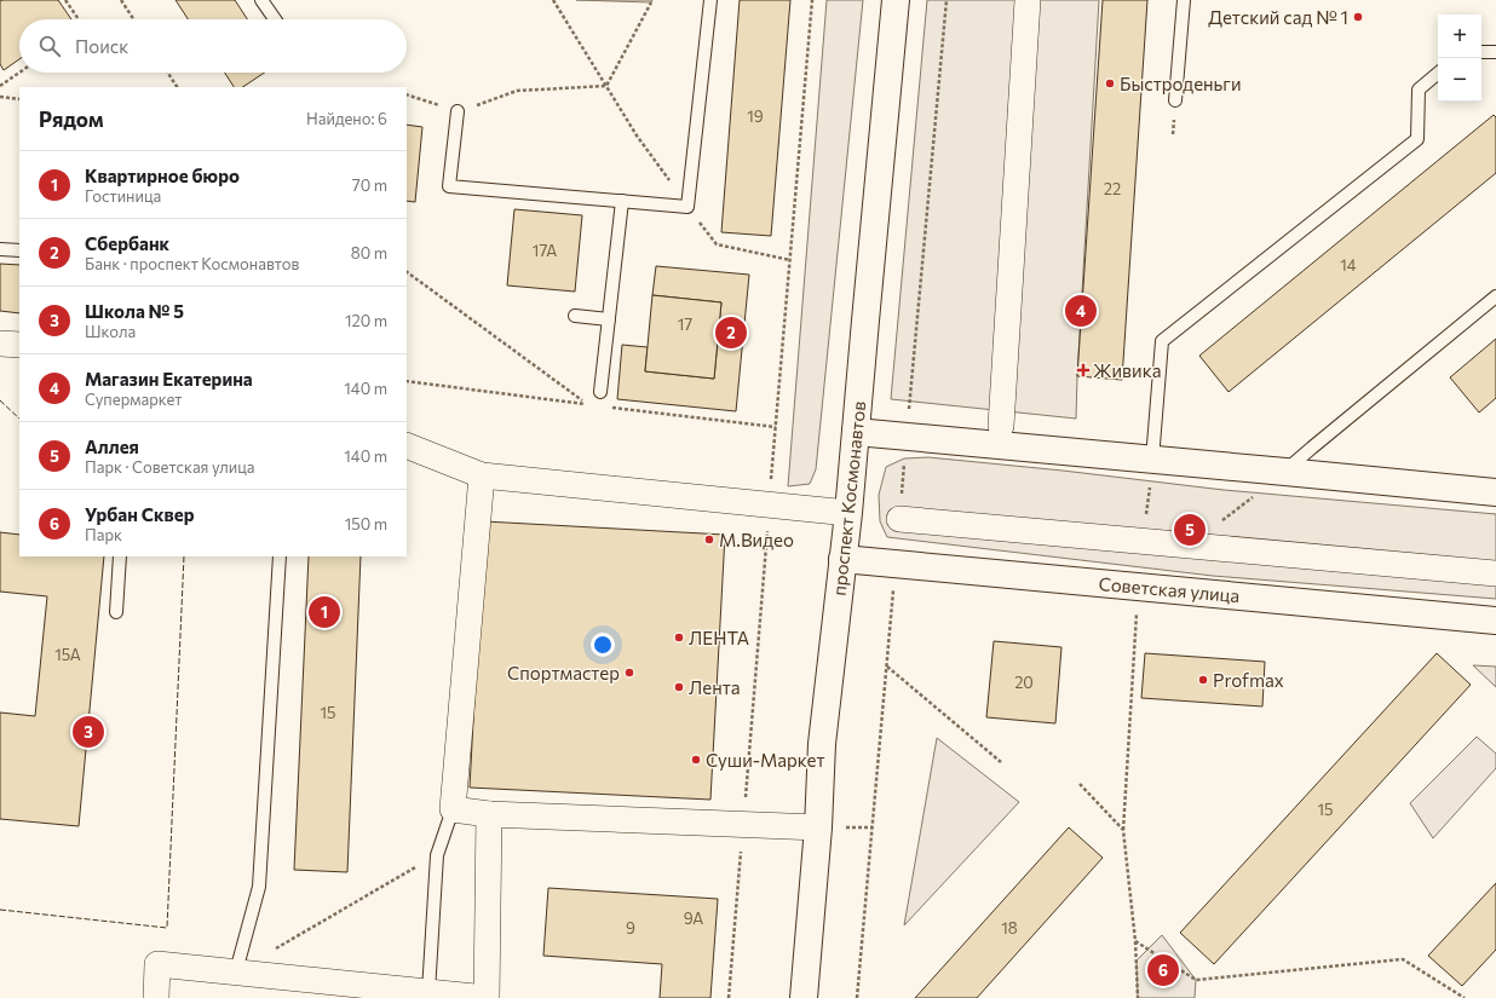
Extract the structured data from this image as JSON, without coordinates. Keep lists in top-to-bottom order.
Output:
{
  "streets": {
    "street": ["проспект Космонавтов", "Советская улица"]
  },
  "crossings": [
    ["проспект Космонавтов", "Советская улица"]
  ],
  "places": {
    "other": [
      "Детский сад № 1",
      "Быстроденьги",
      "М.Видео",
      "ЛЕНТА",
      "Спортмастер",
      "Profmax",
      "Лента",
      "Суши-Маркет"
    ],
    "health": ["Живика"]
  },
  "house_numbers": [
    "19",
    "22",
    "17А",
    "14",
    "17",
    "15А",
    "20",
    "15",
    "15",
    "9А",
    "9",
    "18"
  ],
  "page": {
    "map_buttons": ["+", "−"],
    "search": "Поиск",
    "heading": ["Рядом", "Найдено: 6"],
    "list": [
      {
        "mark": "1",
        "name": "Квартирное бюро",
        "note": "Гостиница",
        "value": "70 m"
      },
      {
        "mark": "2",
        "name": "Сбербанк",
        "note": "Банк · проспект Космонавтов",
        "value": "80 m"
      },
      {
        "mark": "3",
        "name": "Школа № 5",
        "note": "Школа",
        "value": "120 m"
      },
      {
        "mark": "4",
        "name": "Магазин Екатерина",
        "note": "Супермаркет",
        "value": "140 m"
      },
      {
        "mark": "5",
        "name": "Аллея",
        "note": "Парк · Советская улица",
        "value": "140 m"
      },
      {
        "mark": "6",
        "name": "Урбан Сквер",
        "note": "Парк",
        "value": "150 m"
      }
    ],
    "pins": [
      "4",
      "2",
      "5",
      "1",
      "3",
      "6"
    ]
  }
}
